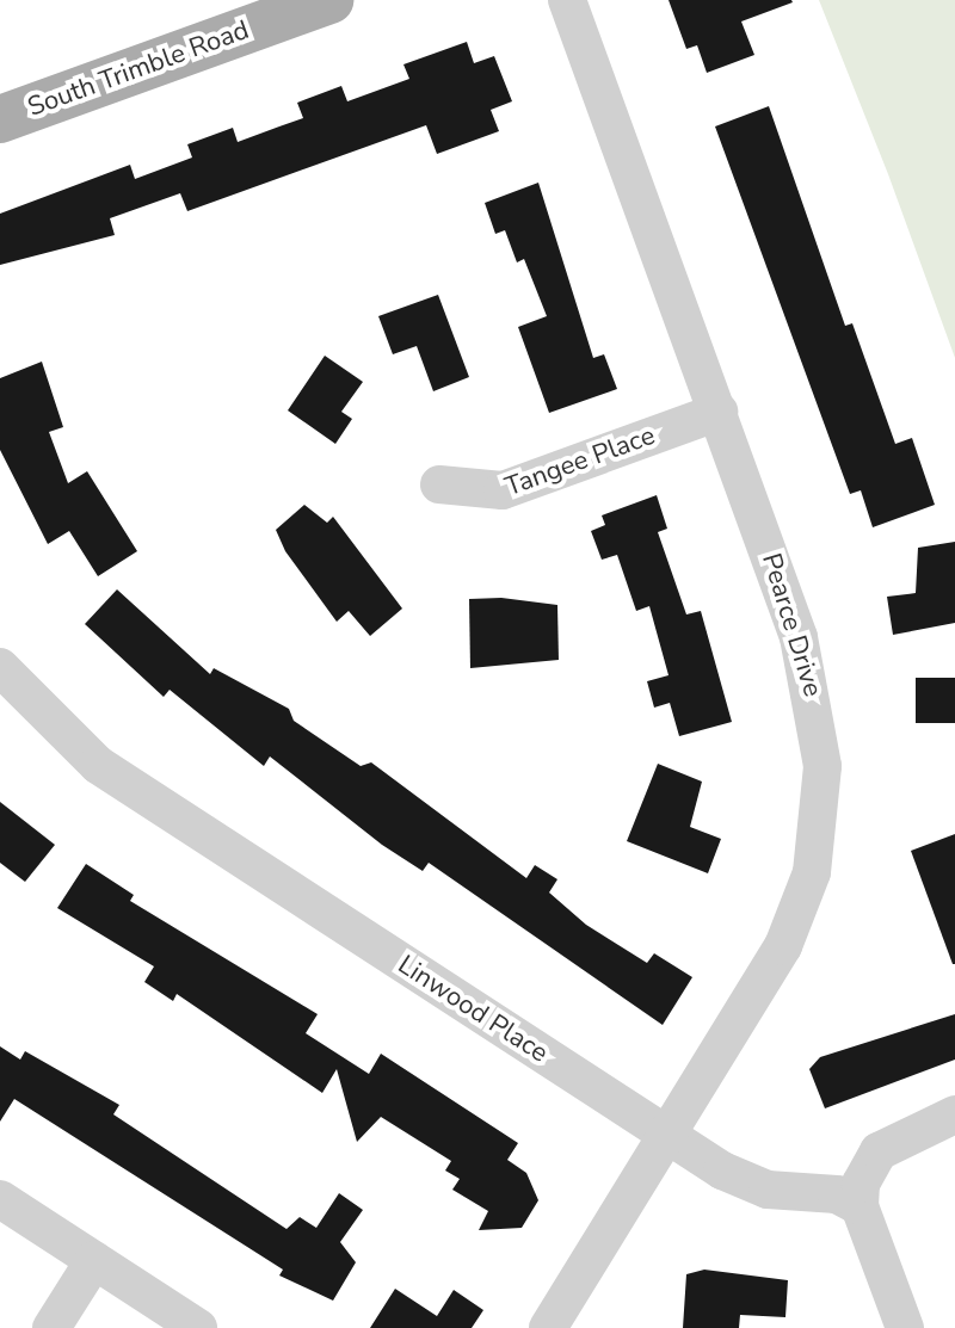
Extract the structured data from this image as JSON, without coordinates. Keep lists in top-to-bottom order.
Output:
{
  "streets": {
    "main road": ["South Trimble Road"],
    "street": ["Tangee Place", "Pearce Drive", "Linwood Place"]
  },
  "crossings": [
    ["Tangee Place", "Pearce Drive"],
    ["Pearce Drive", "Linwood Place"]
  ]
}
